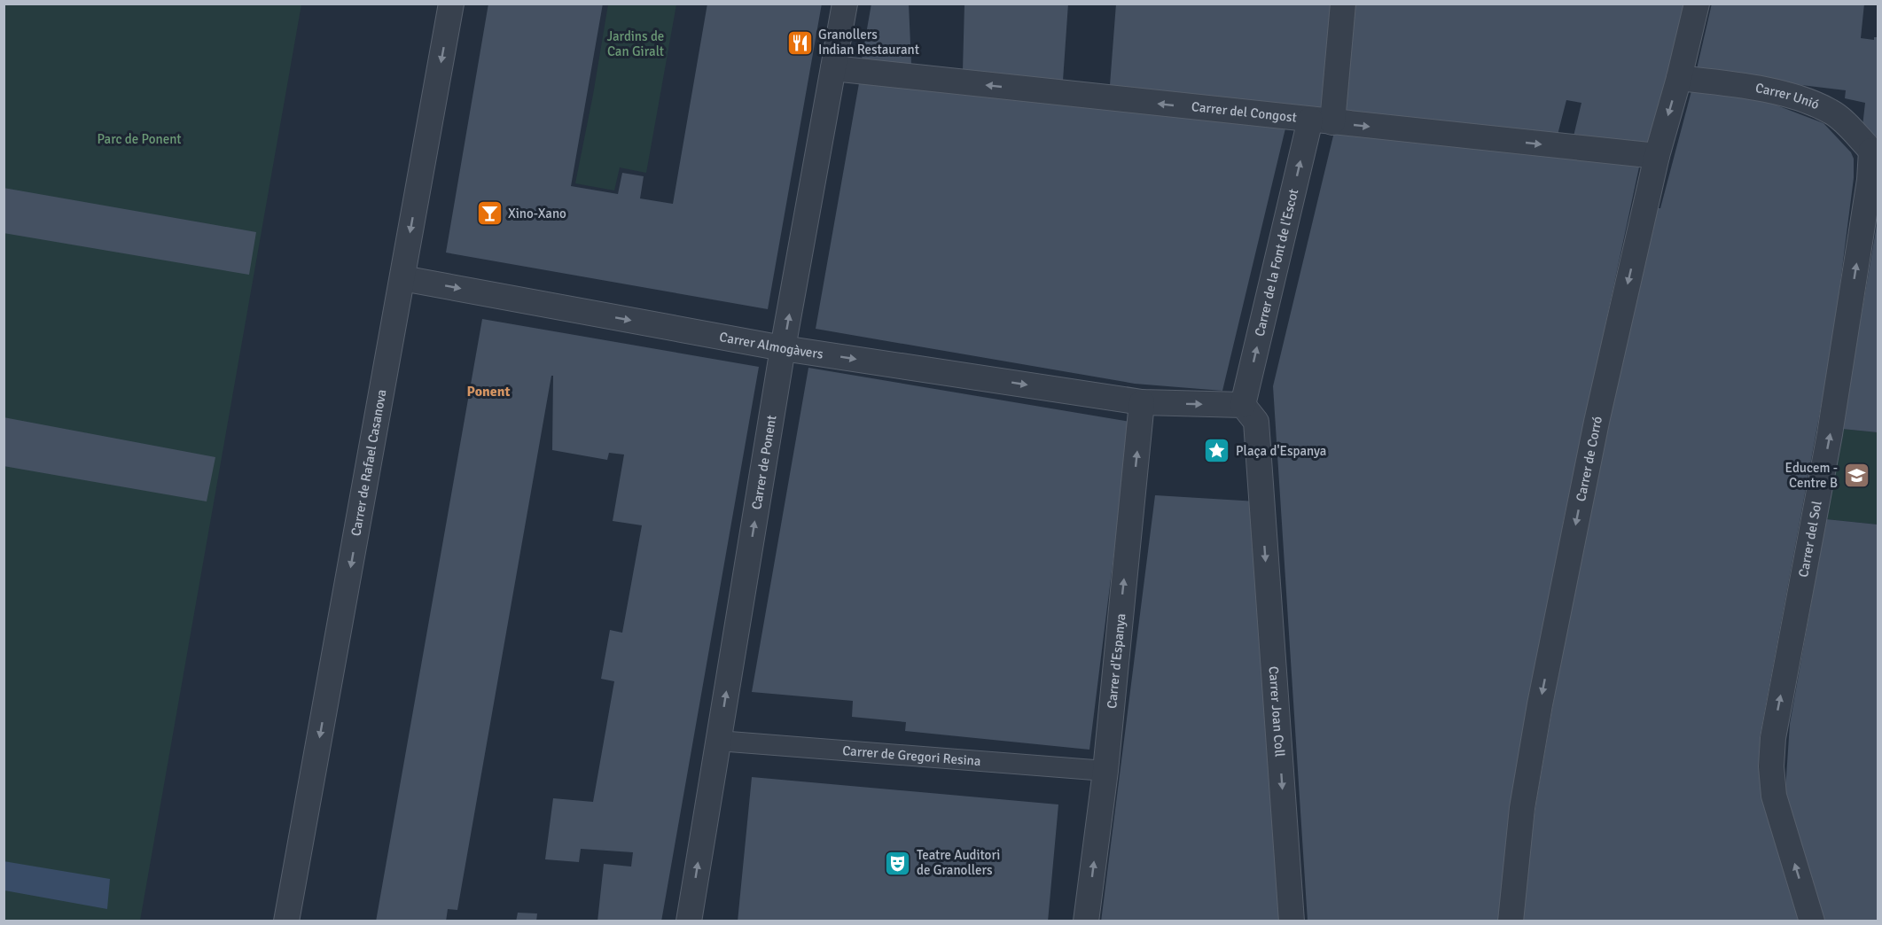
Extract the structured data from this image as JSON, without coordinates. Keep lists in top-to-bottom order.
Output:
{
  "streets": {
    "street": [
      "Carrer Unió",
      "Carrer del Congost",
      "Carrer de la Font de l'Escot",
      "Carrer Almogàvers",
      "Carrer de Corró",
      "Carrer de Rafael Casanova",
      "Carrer de Ponent",
      "Carrer del Sol",
      "Carrer d'Espanya",
      "Carrer Joan Coll",
      "Carrer de Gregori Resina"
    ]
  },
  "crossings": [
    ["Carrer Unió", "Carrer de Corró"],
    ["Carrer Unió", "Carrer del Sol"],
    ["Carrer del Congost", "Carrer de la Font de l'Escot"],
    ["Carrer del Congost", "Carrer de Corró"],
    ["Carrer del Congost", "Carrer de Ponent"],
    ["Carrer de la Font de l'Escot", "Carrer Joan Coll"],
    ["Carrer Almogàvers", "Carrer de Rafael Casanova"],
    ["Carrer Almogàvers", "Carrer de Ponent"],
    ["Carrer Almogàvers", "Carrer d'Espanya"],
    ["Carrer de Ponent", "Carrer de Gregori Resina"],
    ["Carrer d'Espanya", "Carrer de Gregori Resina"]
  ],
  "one_way": [
    "Carrer de la Font de l'Escot",
    "Carrer Almogàvers",
    "Carrer de Corró",
    "Carrer de Rafael Casanova",
    "Carrer de Ponent",
    "Carrer del Sol",
    "Carrer d'Espanya",
    "Carrer Joan Coll"
  ],
  "districts": ["Ponent"],
  "parks": ["Jardins de Can Giralt", "Parc de Ponent"],
  "places": {
    "restaurant": ["Granollers Indian Restaurant"],
    "bar": ["Xino-Xano"],
    "place": ["Plaça d'Espanya"],
    "school or university": ["Educem - Centre B"],
    "theatre": ["Teatre Auditori de Granollers"]
  }
}
